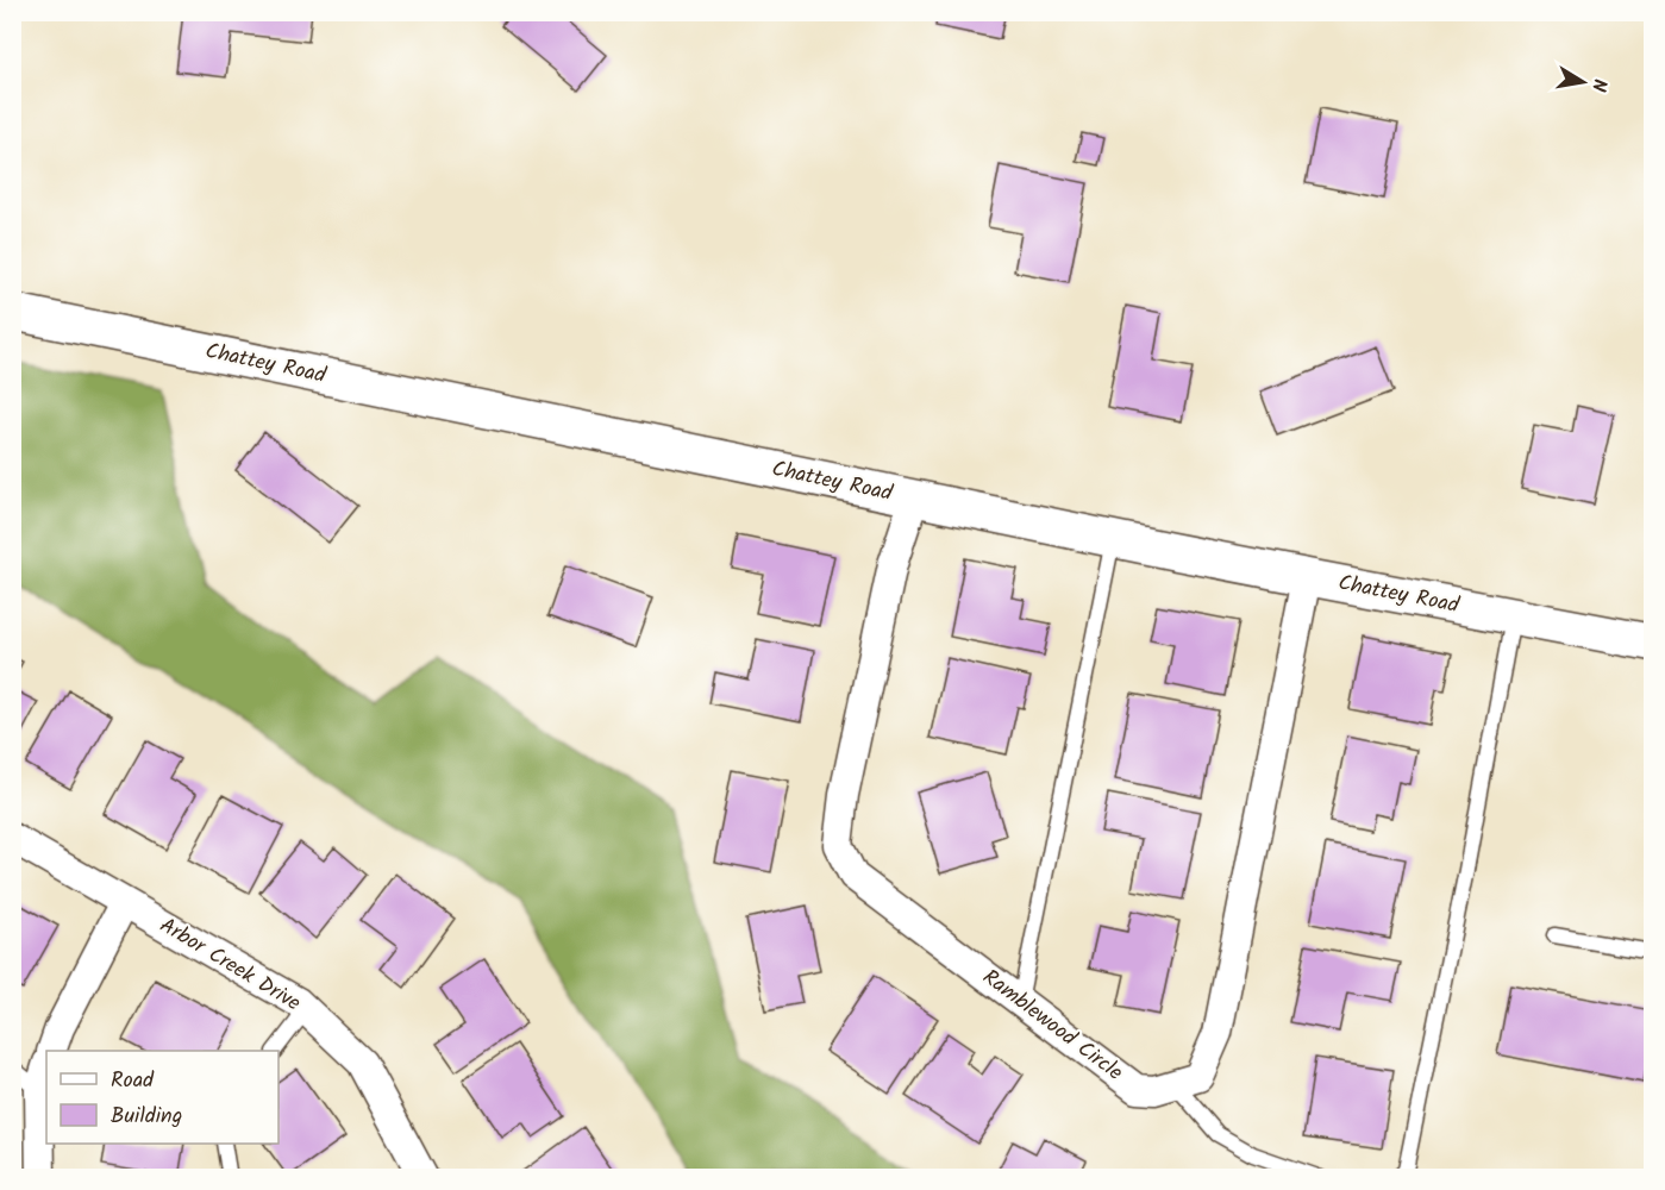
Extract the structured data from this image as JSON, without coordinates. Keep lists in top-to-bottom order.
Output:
{
  "streets": {
    "street": ["Chattey Road", "Arbor Creek Drive", "Ramblewood Circle"]
  },
  "crossings": [
    ["Chattey Road", "Ramblewood Circle"]
  ],
  "legend": ["Road", "Building"],
  "north": "right"
}
